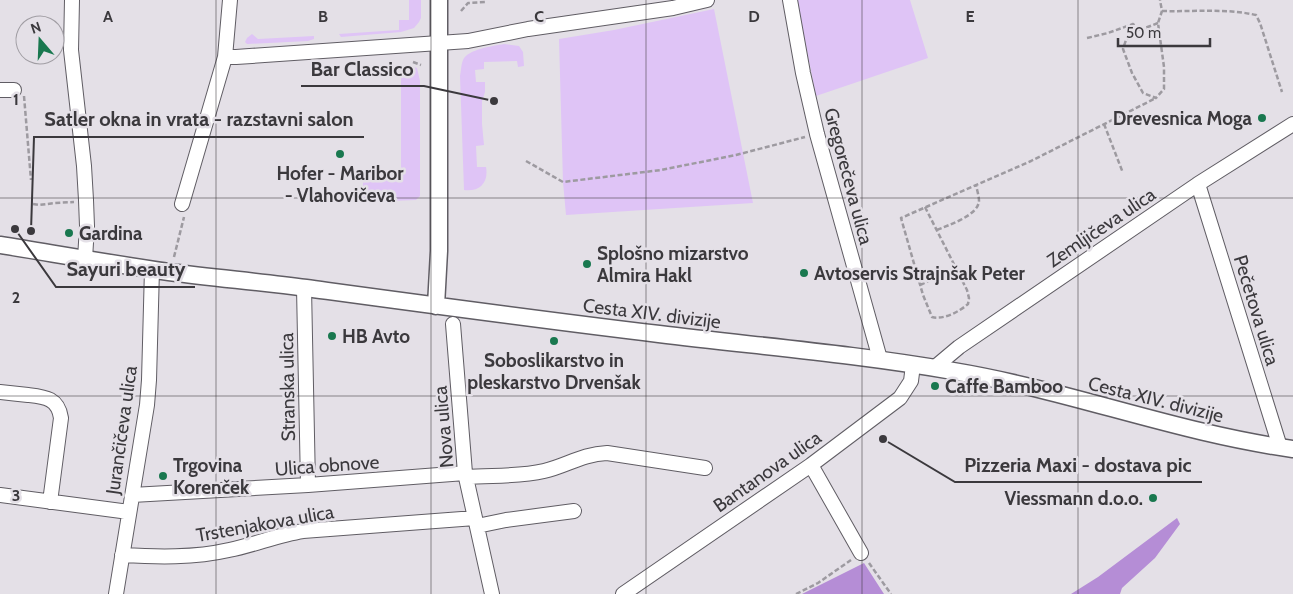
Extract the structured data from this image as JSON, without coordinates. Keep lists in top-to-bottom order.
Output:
{
  "streets": {
    "street": [
      "Gregorečeva ulica",
      "Zemljičeva ulica",
      "Pečetova ulica",
      "Cesta XIV. divizije",
      "Stranska ulica",
      "Nova ulica",
      "Jurančičeva ulica",
      "Ulica obnove",
      "Bantanova ulica",
      "Trstenjakova ulica"
    ]
  },
  "crossings": [
    ["Gregorečeva ulica", "Cesta XIV. divizije"],
    ["Zemljičeva ulica", "Pečetova ulica"],
    ["Zemljičeva ulica", "Cesta XIV. divizije"],
    ["Pečetova ulica", "Cesta XIV. divizije"],
    ["Cesta XIV. divizije", "Stranska ulica"],
    ["Cesta XIV. divizije", "Jurančičeva ulica"],
    ["Cesta XIV. divizije", "Bantanova ulica"],
    ["Stranska ulica", "Ulica obnove"],
    ["Nova ulica", "Ulica obnove"],
    ["Nova ulica", "Trstenjakova ulica"],
    ["Jurančičeva ulica", "Ulica obnove"],
    ["Jurančičeva ulica", "Trstenjakova ulica"]
  ],
  "places": [
    "Bar Classico",
    "Drevesnica Moga",
    "Hofer - Maribor - Vlahovičeva",
    "Sayuri beauty",
    "Satler okna in vrata - razstavni salon",
    "Gardina",
    "Splošno mizarstvo Almira Hakl",
    "Avtoservis Strajnšak Peter",
    "HB Avto",
    "Soboslikarstvo in pleskarstvo Drvenšak",
    "Caffe Bamboo",
    "Pizzeria Maxi - dostava pic",
    "Trgovina Korenček",
    "Viessmann d.o.o."
  ],
  "scale_bar": "50 m",
  "north": "top",
  "grid": {
    "columns": [
      "A",
      "B",
      "C",
      "D",
      "E"
    ],
    "rows": ["1", "2", "3"]
  }
}
